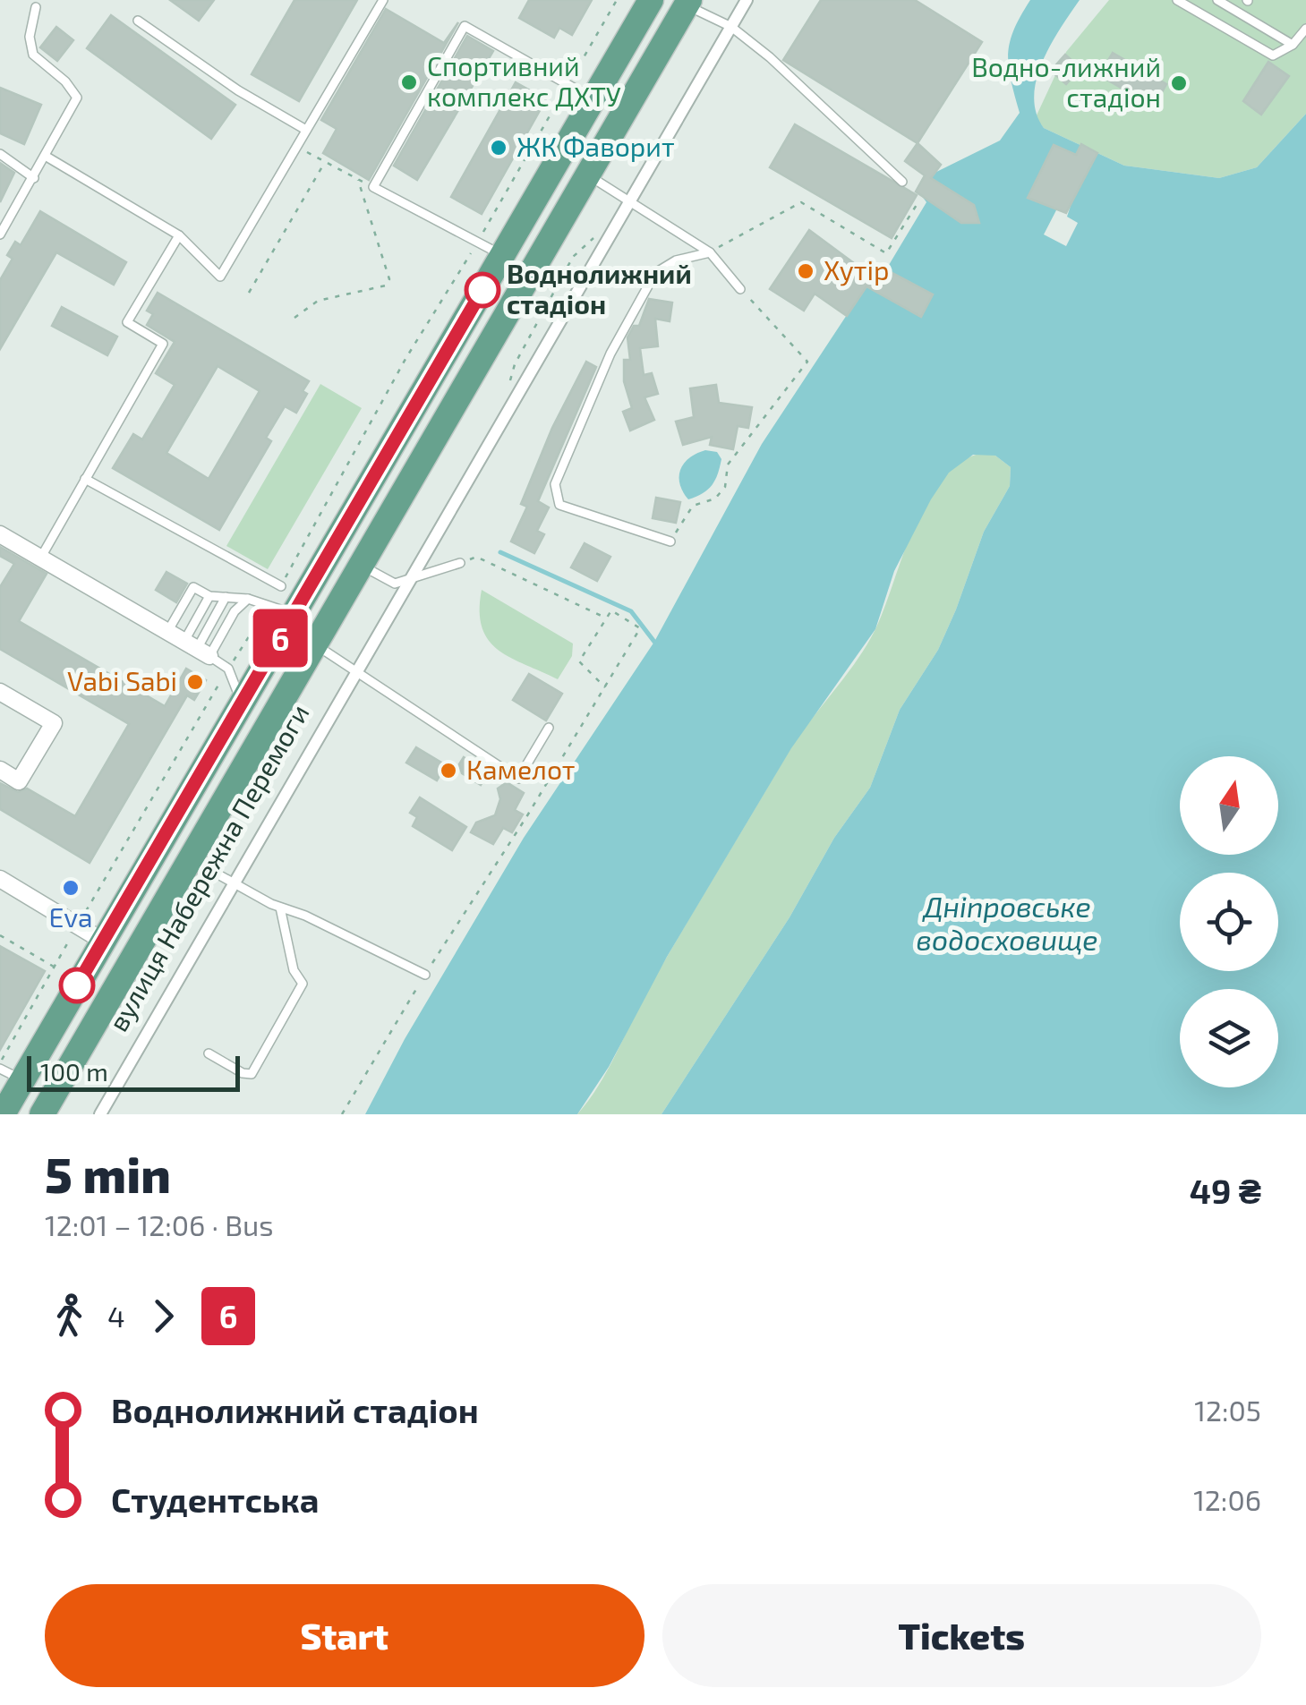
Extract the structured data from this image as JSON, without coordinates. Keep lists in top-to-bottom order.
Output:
{
  "streets": {
    "main road": ["вулиця Набережна Перемоги"]
  },
  "water": ["Дніпровське водосховище"],
  "places": [
    "Спортивний комплекс ДХТУ",
    "Водно-лижний стадіон",
    "ЖК Фаворит",
    "Хутір",
    "Воднолижний стадіон",
    "Vabi Sabi",
    "Камелот",
    "Eva"
  ],
  "lines": ["bus line 6"],
  "scale_bar": "100 m",
  "north": "top",
  "page": {
    "on_map": "6",
    "scale": "100 m",
    "heading": ["5 min", "12:01 – 12:06 · Bus", "49 ₴"],
    "legs": ["4", "6"],
    "list": [
      {
        "name": "Воднолижний стадіон",
        "value": "12:05"
      },
      {
        "name": "Студентська",
        "value": "12:06"
      }
    ],
    "buttons": ["Start", "Tickets"]
  }
}
